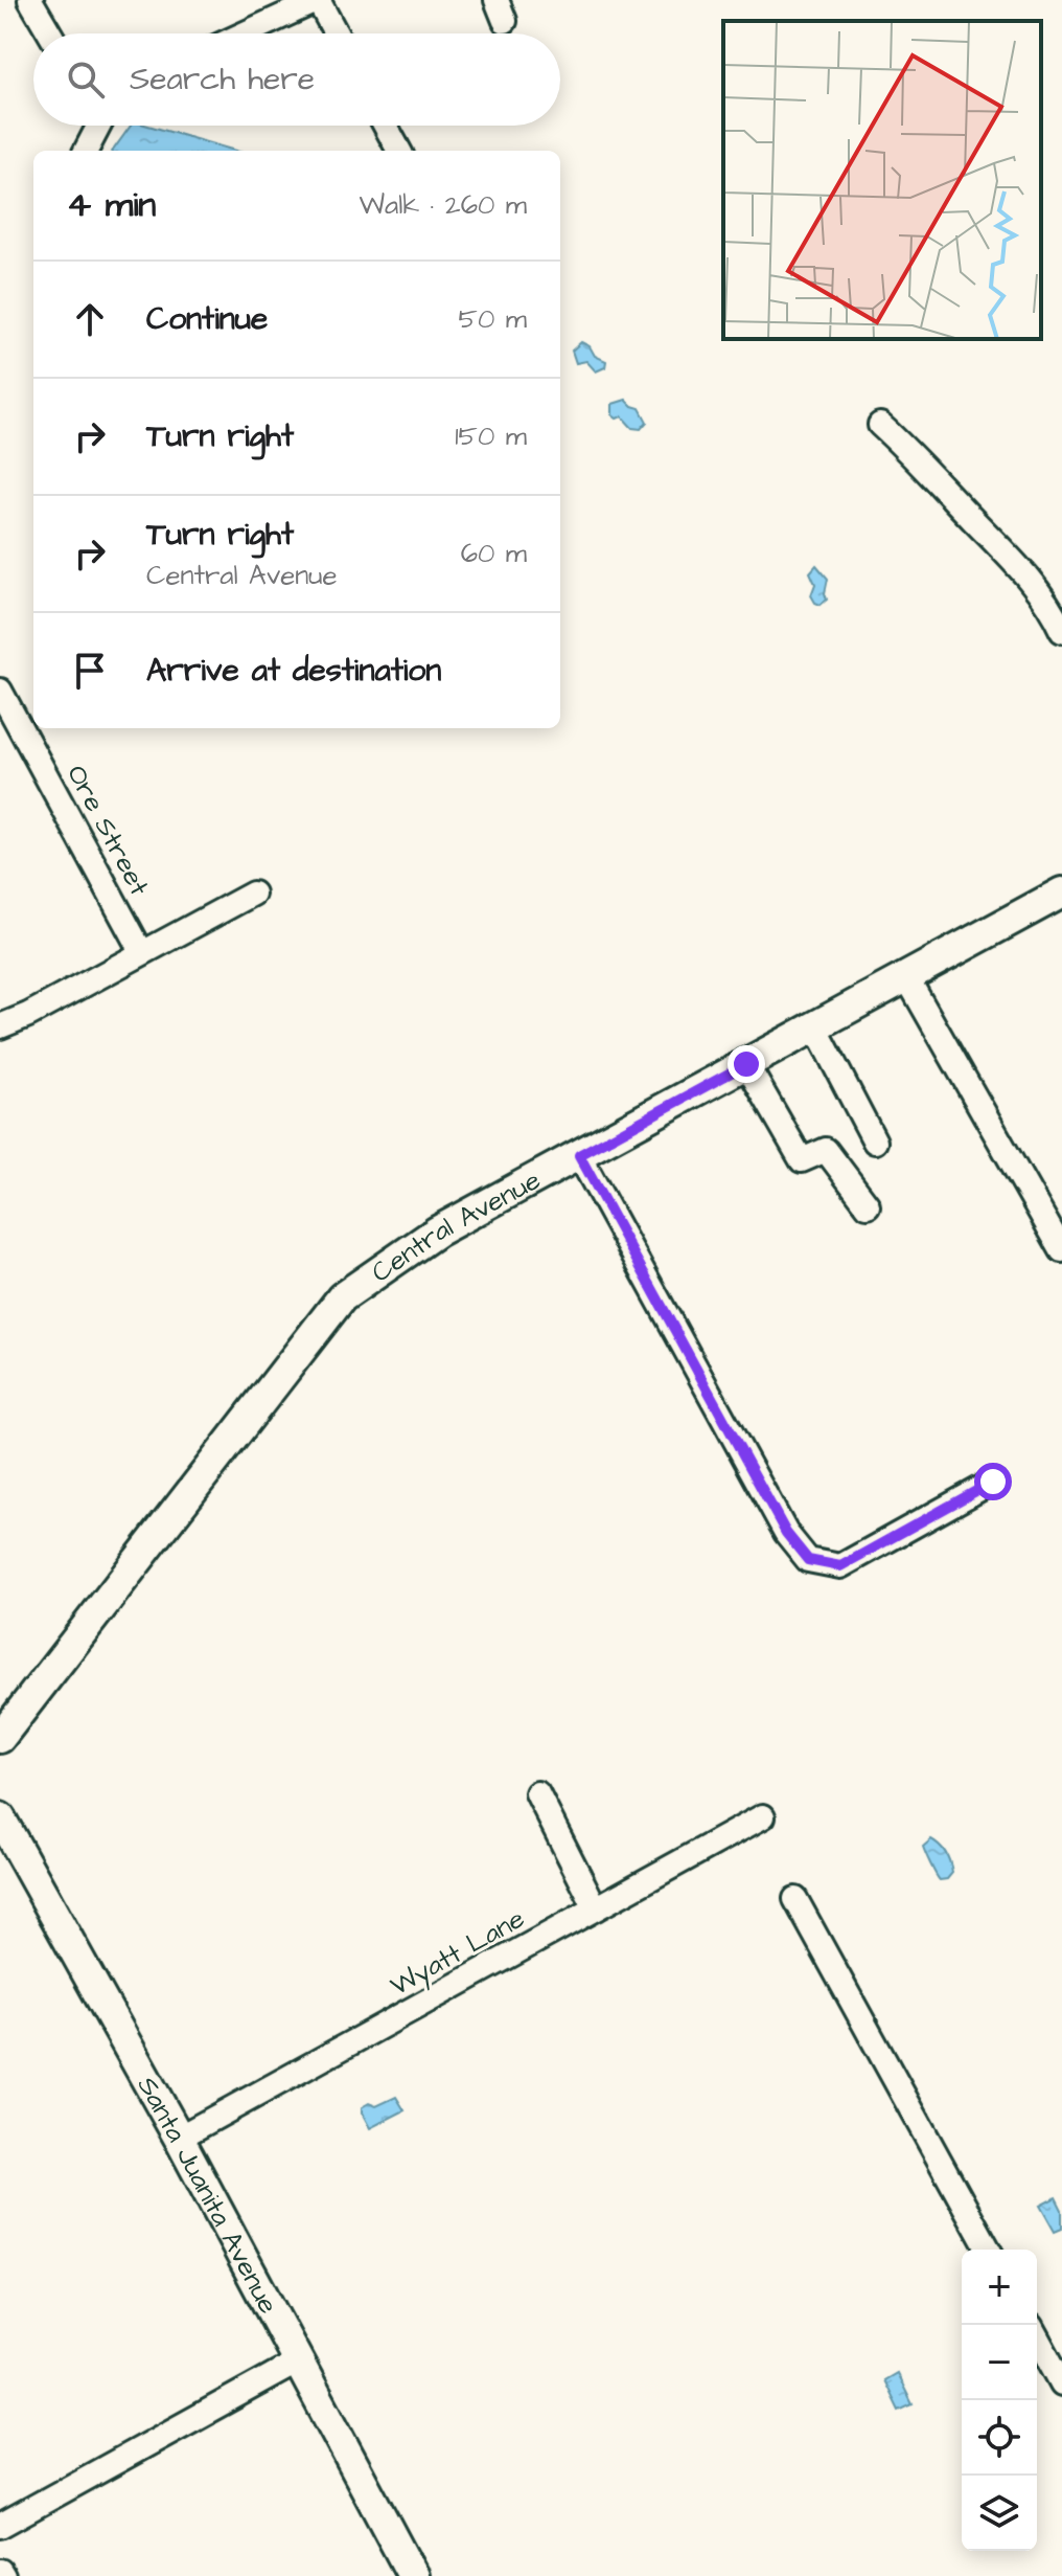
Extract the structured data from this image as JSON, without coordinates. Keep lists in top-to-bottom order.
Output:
{
  "streets": {
    "street": [
      "Ore Street",
      "Central Avenue",
      "Wyatt Lane",
      "Santa Juanita Avenue"
    ]
  },
  "crossings": [
    ["Wyatt Lane", "Santa Juanita Avenue"]
  ],
  "page": {
    "search": "Search here",
    "heading": ["4 min", "Walk · 260 m"],
    "list": [
      ["Continue", "50 m"],
      ["Turn right", "150 m"],
      ["Turn right", "Central Avenue", "60 m"],
      "Arrive at destination"
    ],
    "map_buttons": ["+", "−"]
  }
}
